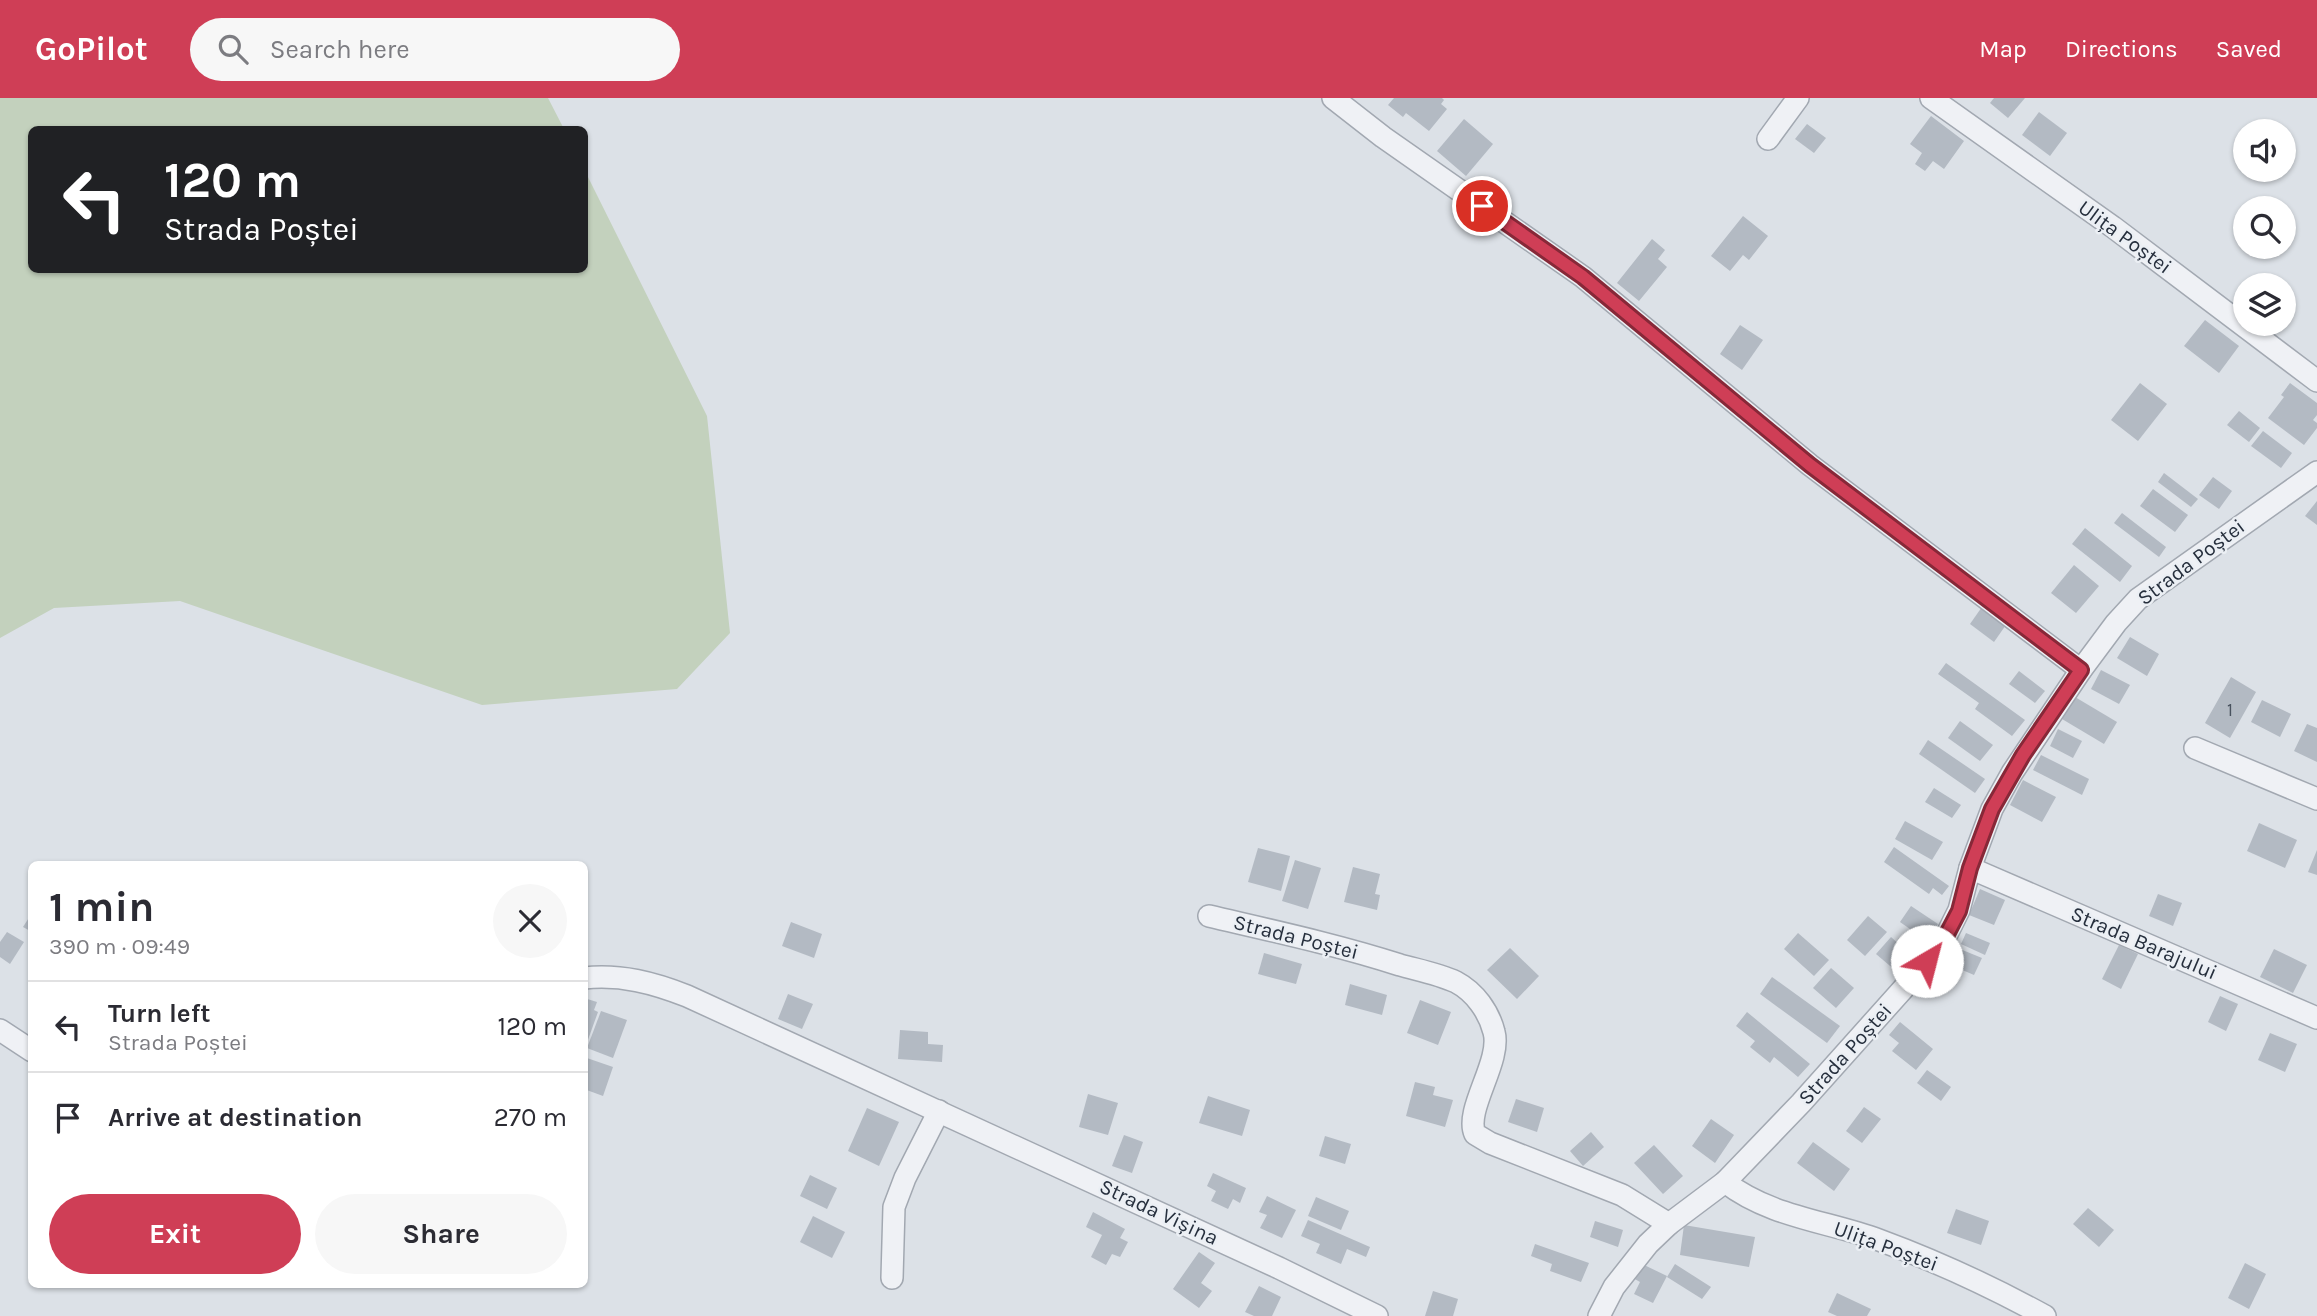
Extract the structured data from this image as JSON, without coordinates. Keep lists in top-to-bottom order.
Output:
{
  "streets": {
    "street": [
      "Ulița Poștei",
      "Strada Poștei",
      "Strada Barajului",
      "Strada Vișina"
    ]
  },
  "crossings": [
    ["Ulița Poștei", "Strada Poștei"],
    ["Strada Poștei", "Strada Barajului"]
  ],
  "house_numbers": ["1"],
  "page": {
    "header": "GoPilot",
    "search": "Search here",
    "nav": ["Map", "Directions", "Saved"],
    "turn": ["120 m", "Strada Poștei"],
    "heading": ["1 min", "390 m · 09:49"],
    "list": [
      {
        "name": "Turn left",
        "note": "Strada Poștei",
        "value": "120 m"
      },
      {
        "name": "Arrive at destination",
        "value": "270 m"
      }
    ],
    "buttons": ["Exit", "Share"]
  }
}
